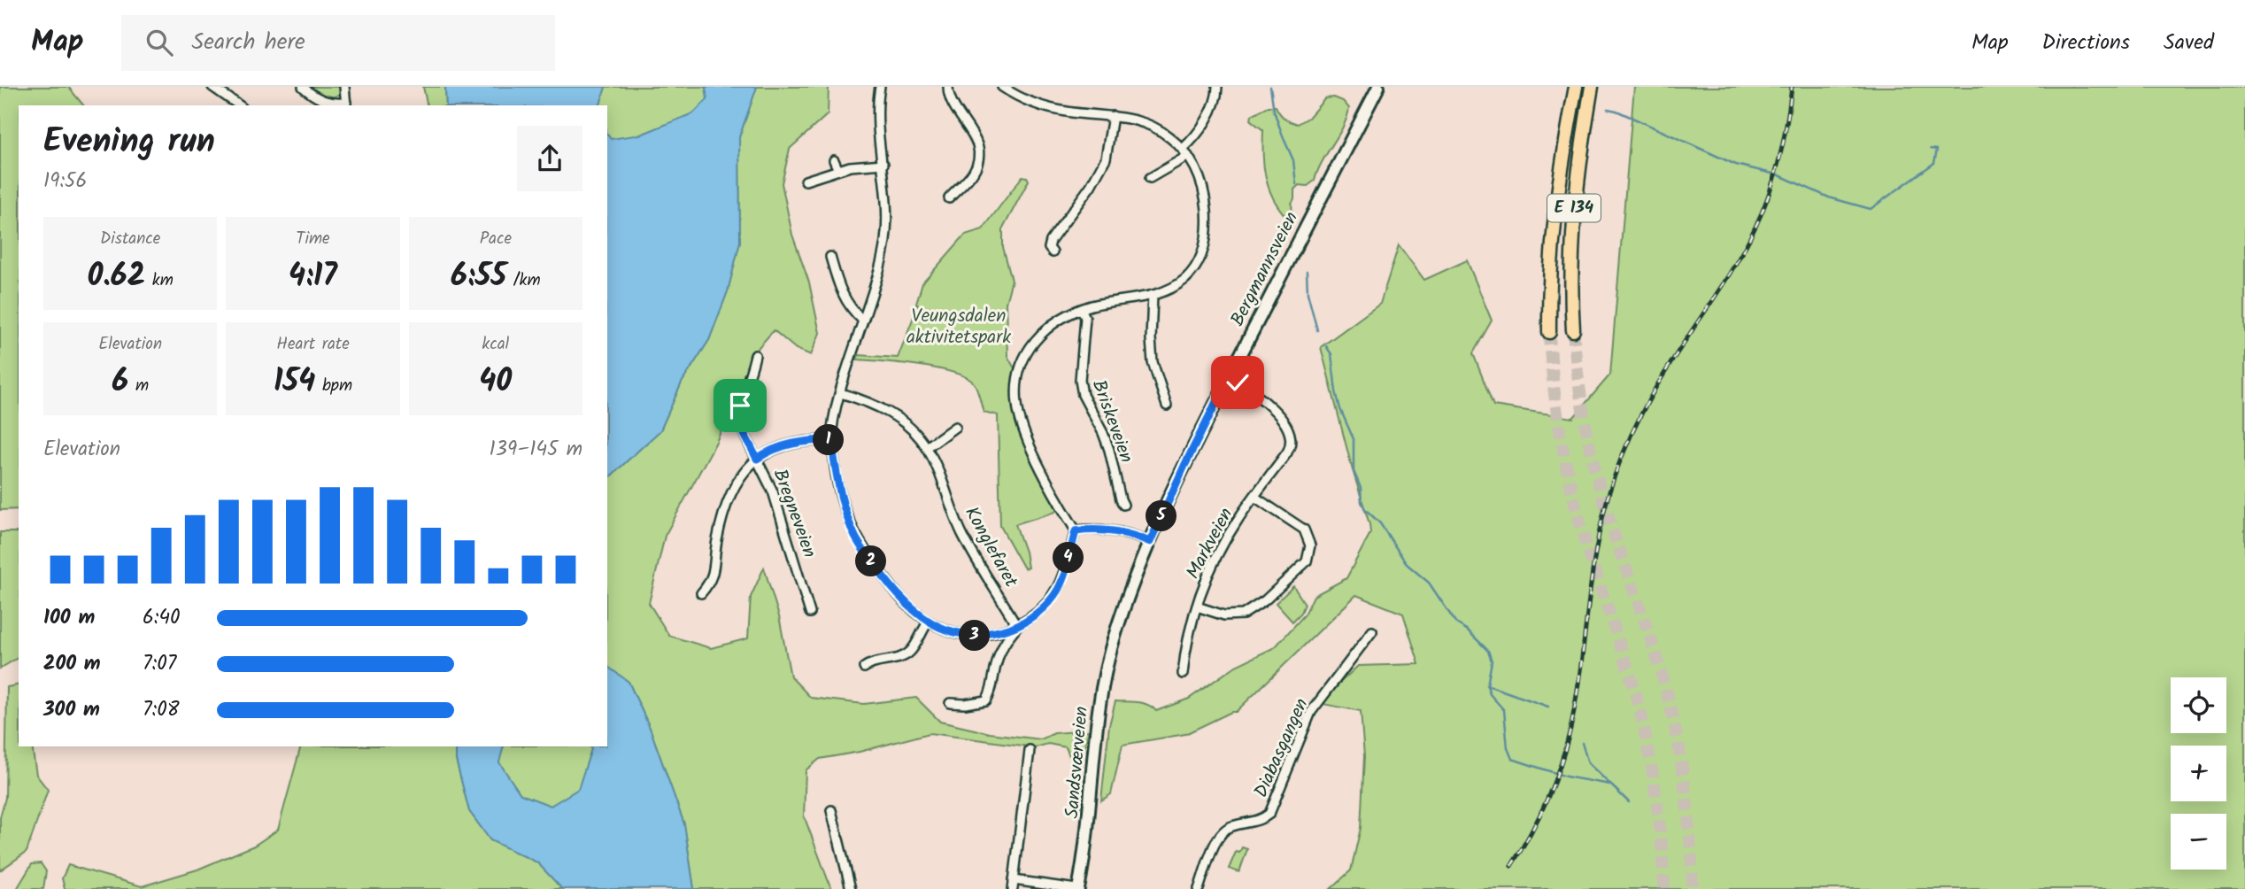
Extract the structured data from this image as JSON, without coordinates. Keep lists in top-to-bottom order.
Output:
{
  "streets": {
    "highway": ["E 134"],
    "main road": ["Bergmannsveien", "Sandsværveien"],
    "street": [
      "Briskeveien",
      "Bregneveien",
      "Markveien",
      "Konglefaret",
      "Diabasgangen"
    ]
  },
  "crossings": [
    ["Bergmannsveien", "Markveien"],
    ["Bergmannsveien", "Sandsværveien"]
  ],
  "parks": ["Veungsdalen aktivitetspark"],
  "page": {
    "header": "Map",
    "search": "Search here",
    "nav": ["Map", "Directions", "Saved"],
    "heading": ["Evening run", "19:56"],
    "stats": [
      ["Distance", "0.62 km"],
      ["Time", "4:17"],
      ["Pace", "6:55 /km"],
      ["Elevation", "6 m"],
      ["Heart rate", "154 bpm"],
      ["kcal", "40"]
    ],
    "chart": ["Elevation", "139–145 m"],
    "pins": [
      "1",
      "5",
      "4",
      "2",
      "3"
    ],
    "list": [
      {
        "name": "100 m",
        "note": "6:40"
      },
      {
        "name": "200 m",
        "note": "7:07"
      },
      {
        "name": "300 m",
        "note": "7:08"
      }
    ],
    "map_buttons": ["+", "−"]
  }
}
